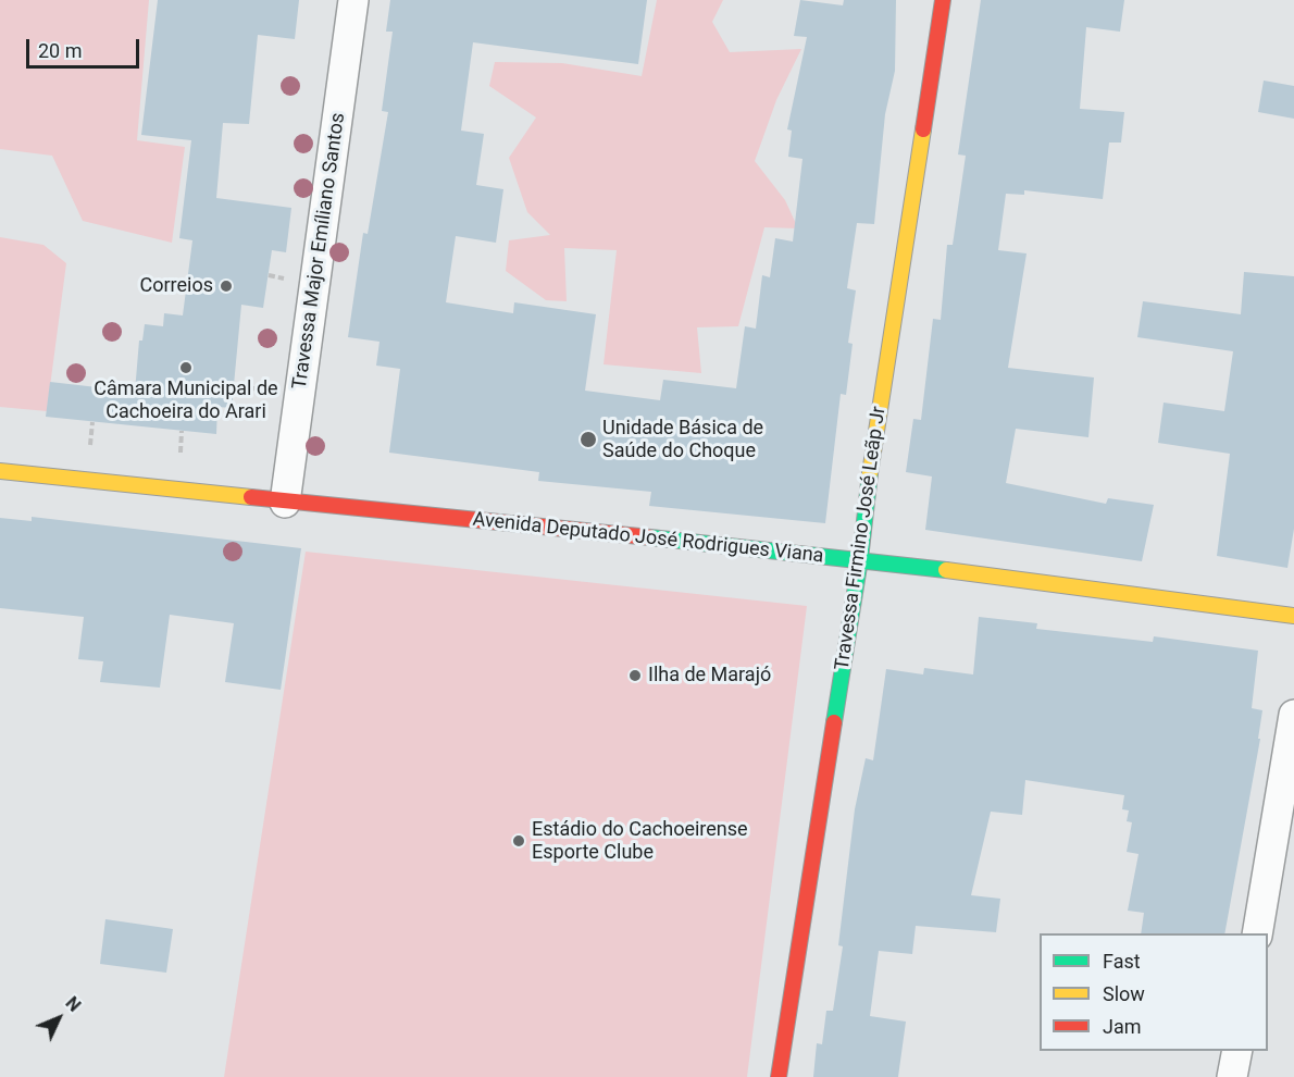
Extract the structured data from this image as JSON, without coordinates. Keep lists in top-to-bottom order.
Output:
{
  "streets": {
    "street": ["Travessa Major Emíliano Santos", "Avenida Deputado José Rodrigues Viana", "Travessa Firmino José Leãp Jr"]
  },
  "crossings": [
    ["Travessa Major Emíliano Santos", "Avenida Deputado José Rodrigues Viana"],
    ["Avenida Deputado José Rodrigues Viana", "Travessa Firmino José Leãp Jr"]
  ],
  "places": [
    "Correios",
    "Câmara Municipal de Cachoeira do Arari",
    "Unidade Básica de Saúde do Choque",
    "Ilha de Marajó",
    "Estádio do Cachoeirense Esporte Clube"
  ],
  "legend": ["Fast", "Slow", "Jam"],
  "scale_bar": "20 m",
  "north": "top right"
}
